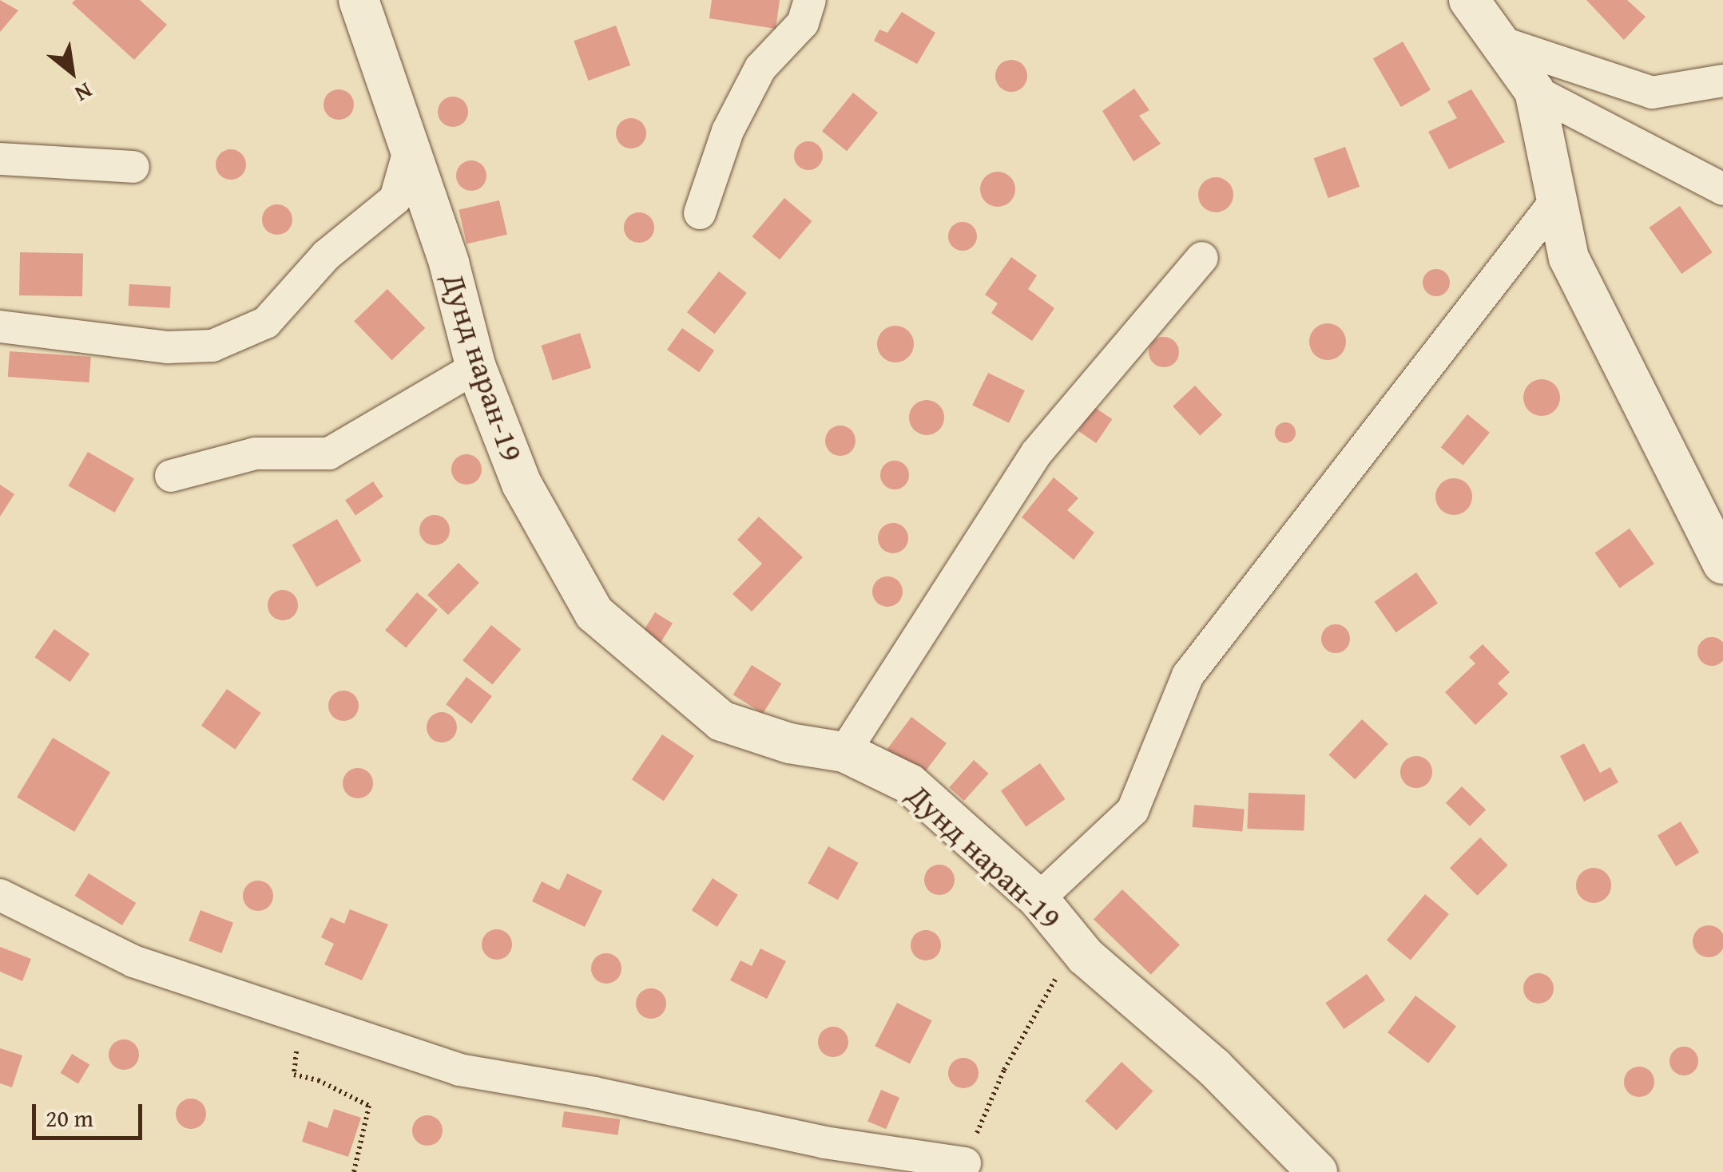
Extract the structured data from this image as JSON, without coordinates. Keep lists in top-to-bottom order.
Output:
{
  "streets": {
    "street": ["Дунд наран-19"]
  },
  "scale_bar": "20 m",
  "north": "bottom right"
}
